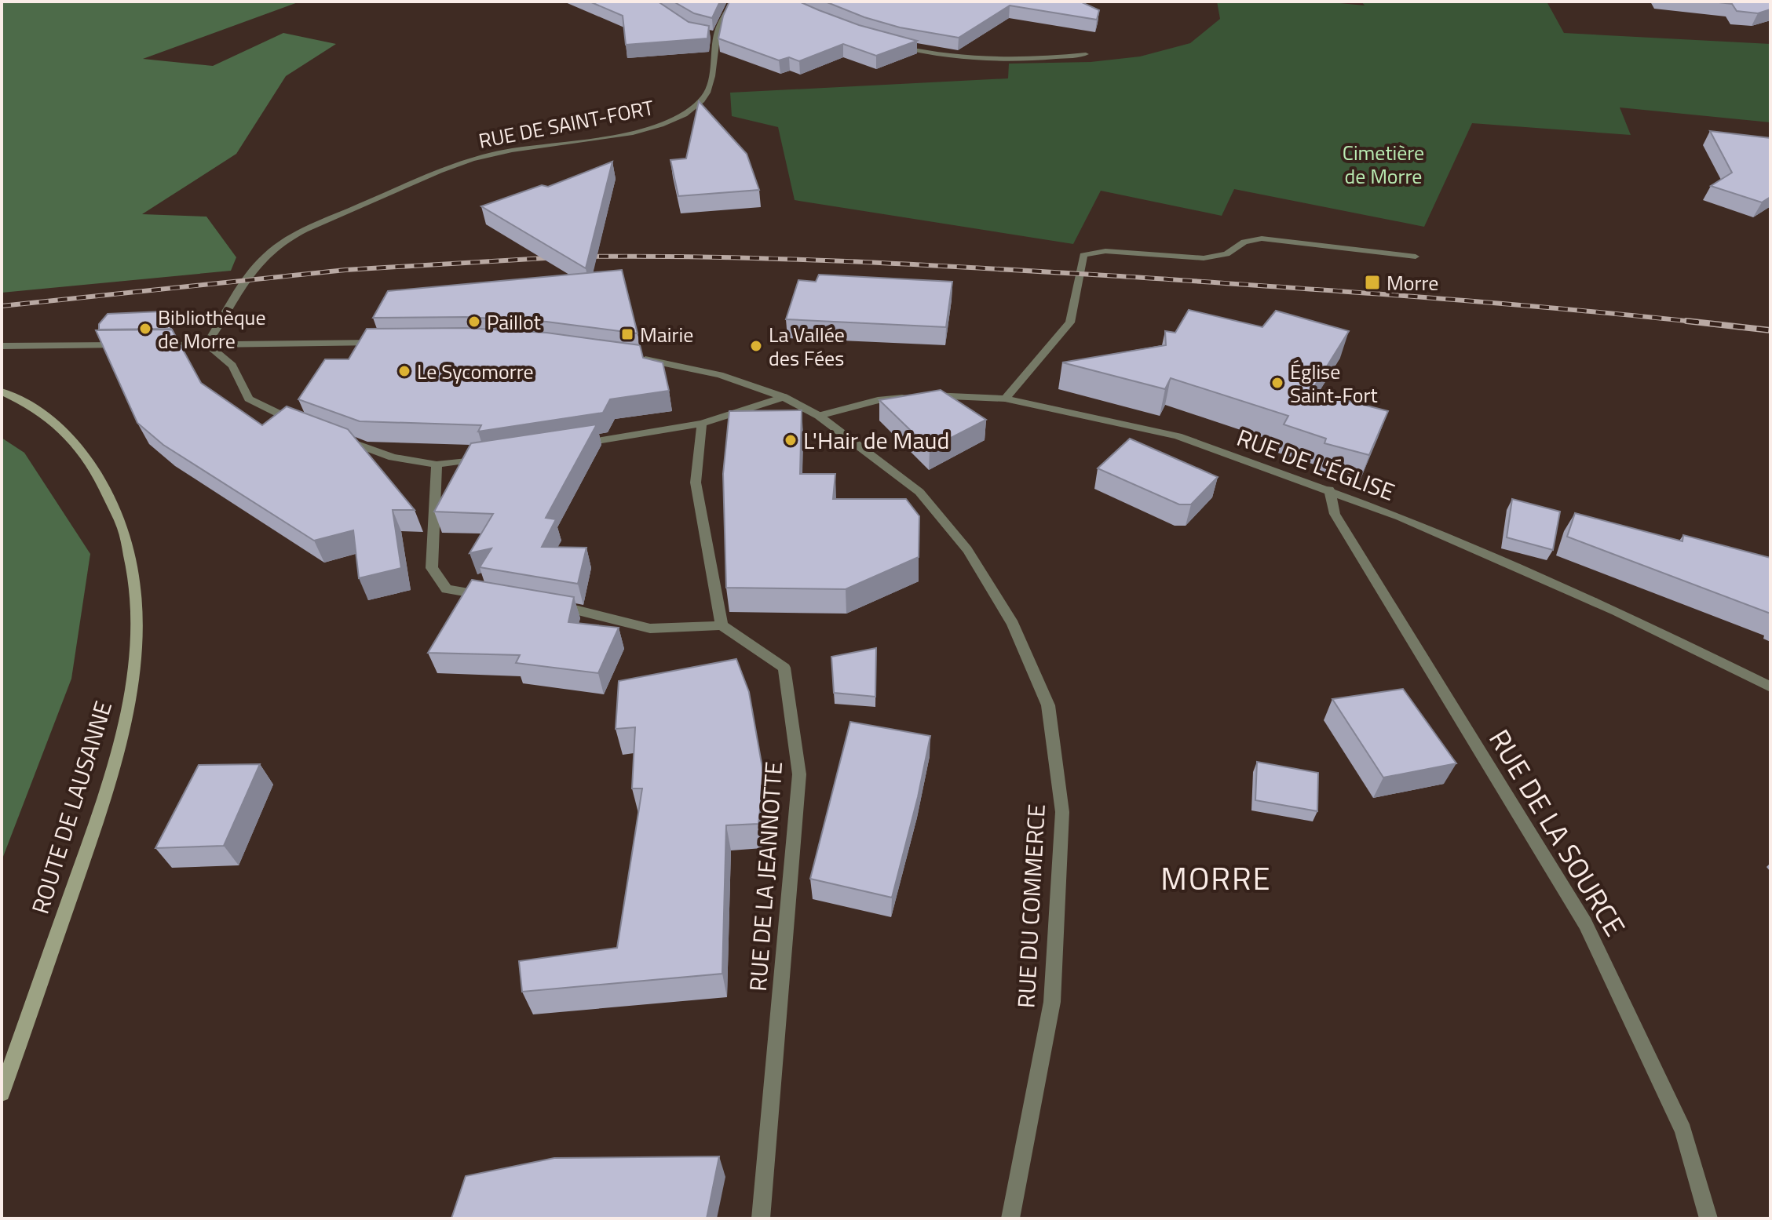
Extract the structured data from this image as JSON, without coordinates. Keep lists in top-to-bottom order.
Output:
{
  "streets": {
    "main road": ["ROUTE DE LAUSANNE"],
    "street": [
      "RUE DE SAINT-FORT",
      "RUE DE L'ÉGLISE",
      "RUE DE LA SOURCE",
      "RUE DE LA JEANNOTTE",
      "RUE DU COMMERCE"
    ]
  },
  "crossings": [
    ["RUE DE L'ÉGLISE", "RUE DE LA SOURCE"]
  ],
  "districts": ["MORRE"],
  "parks": ["Cimetière de Morre"],
  "places": {
    "transit": ["Morre", "Mairie"],
    "other": [
      "Paillot",
      "Bibliothèque de Morre",
      "La Vallée des Fées",
      "Le Sycomorre",
      "Église Saint-Fort",
      "L'Hair de Maud"
    ]
  }
}
